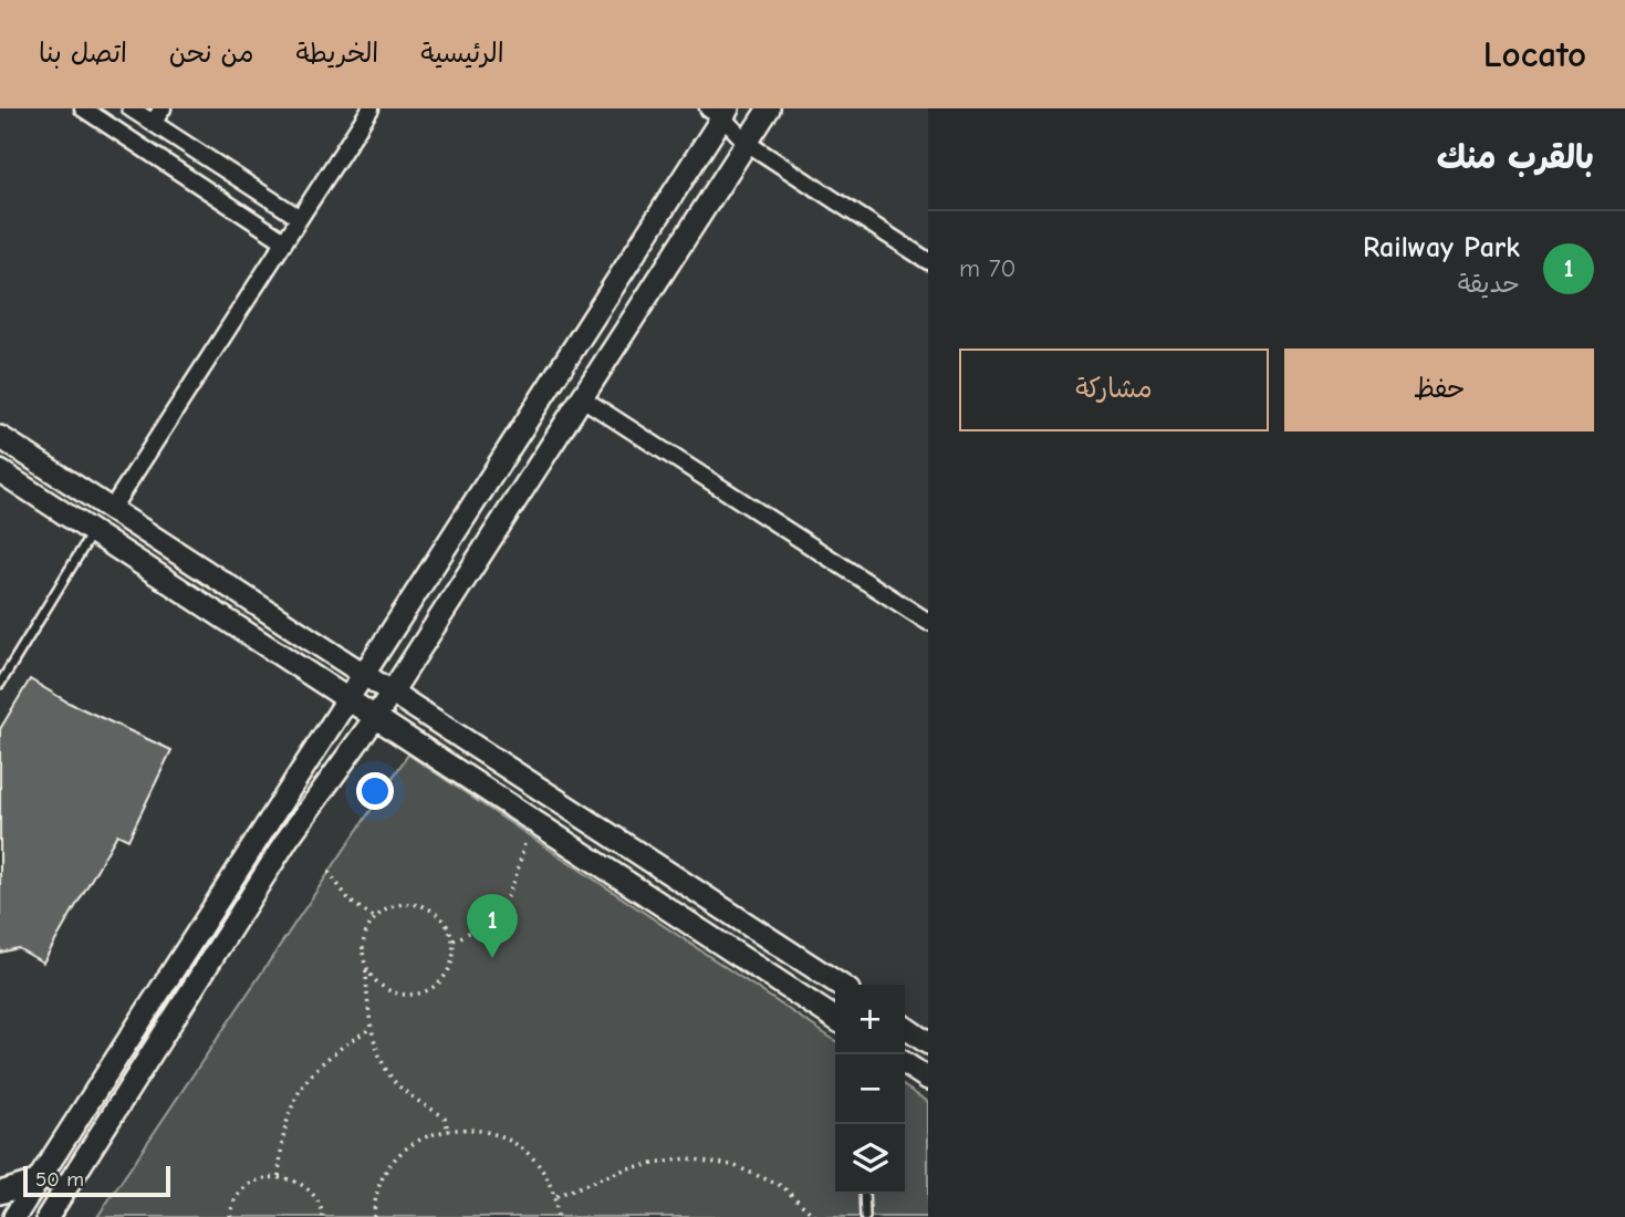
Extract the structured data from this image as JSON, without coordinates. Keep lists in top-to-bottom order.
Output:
{
  "scale_bar": "50 m",
  "page": {
    "header": "Locato",
    "nav": [
      "الرئيسية",
      "الخريطة",
      "من نحن",
      "اتصل بنا"
    ],
    "heading": "بالقرب منك",
    "list": [
      {
        "mark": "1",
        "name": "Railway Park",
        "note": "حديقة",
        "value": "70 m"
      }
    ],
    "buttons": ["حفظ", "مشاركة"],
    "pins": "1",
    "map_buttons": ["+", "−"],
    "scale": "50 m"
  }
}
